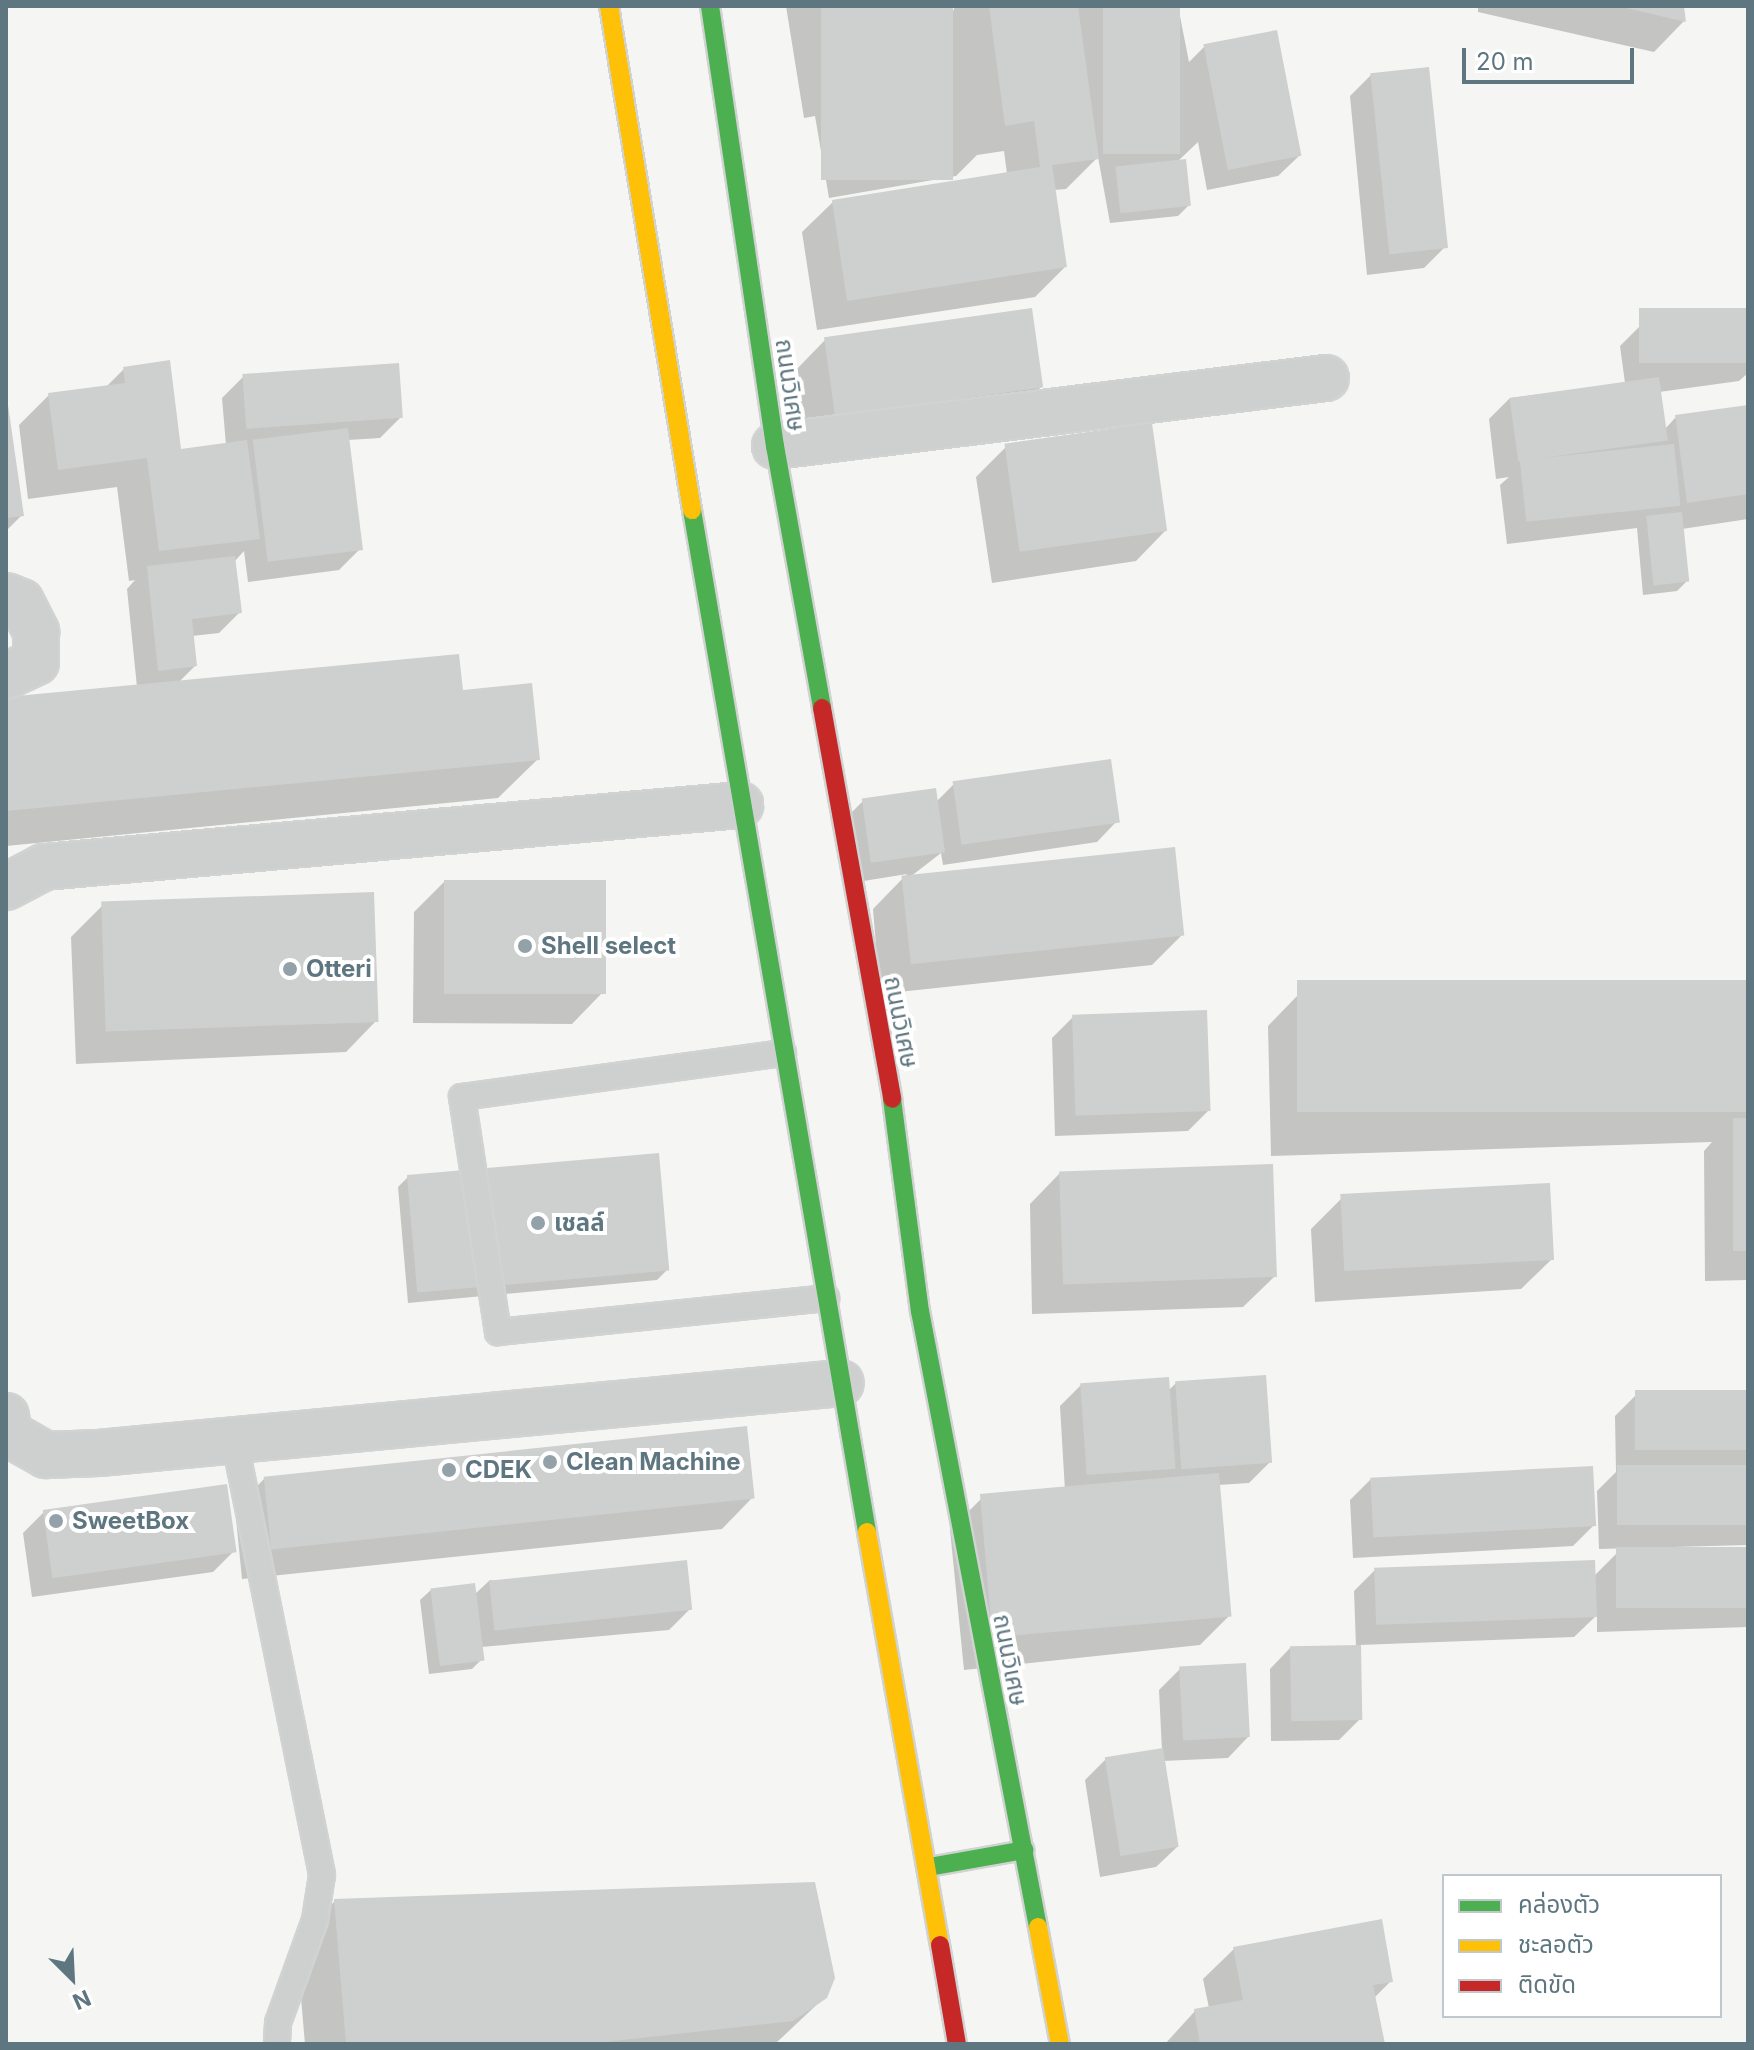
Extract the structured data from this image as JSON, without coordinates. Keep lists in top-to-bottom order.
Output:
{
  "streets": {
    "main road": ["ถนนวิเศษ"]
  },
  "places": [
    "Shell select",
    "Otteri",
    "เชลล์",
    "Clean Machine",
    "CDEK",
    "SweetBox"
  ],
  "legend": ["คล่องตัว", "ชะลอตัว", "ติดขัด"],
  "scale_bar": "20 m",
  "north": "bottom right"
}
